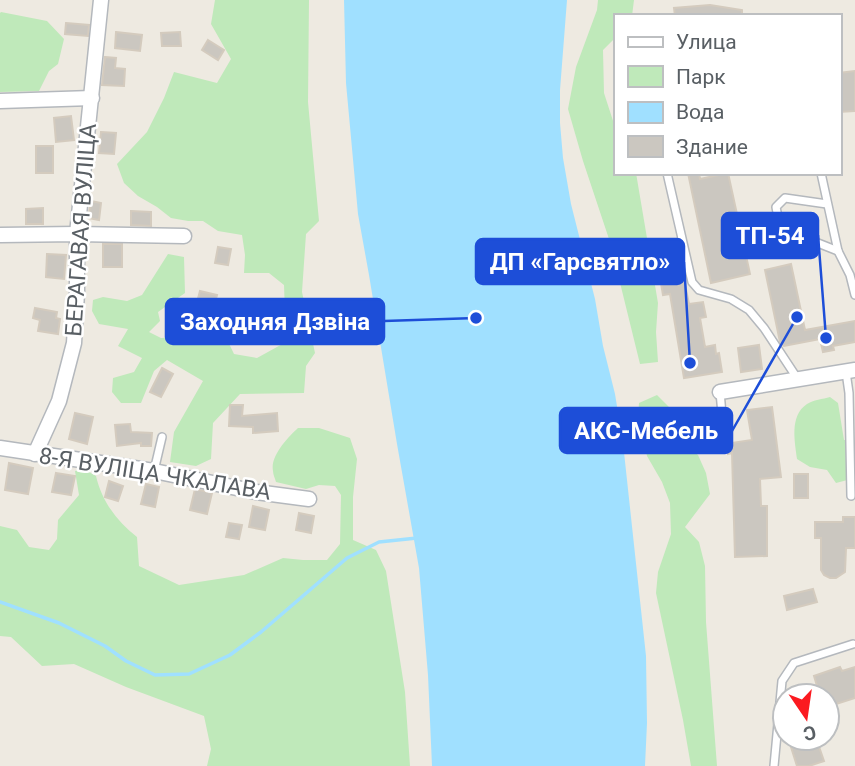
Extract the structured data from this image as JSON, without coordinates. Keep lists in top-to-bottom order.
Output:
{
  "streets": {
    "street": ["БЕРАГАВАЯ ВУЛІЦА", "8-Я ВУЛІЦА ЧКАЛАВА"]
  },
  "crossings": [
    ["БЕРАГАВАЯ ВУЛІЦА", "8-Я ВУЛІЦА ЧКАЛАВА"]
  ],
  "places": [
    "АКС-Мебель",
    "Заходняя Дзвіна",
    "ТП-54",
    "ДП «Гарсвятло»"
  ],
  "legend": [
    "Улица",
    "Парк",
    "Вода",
    "Здание"
  ],
  "north": "bottom"
}
